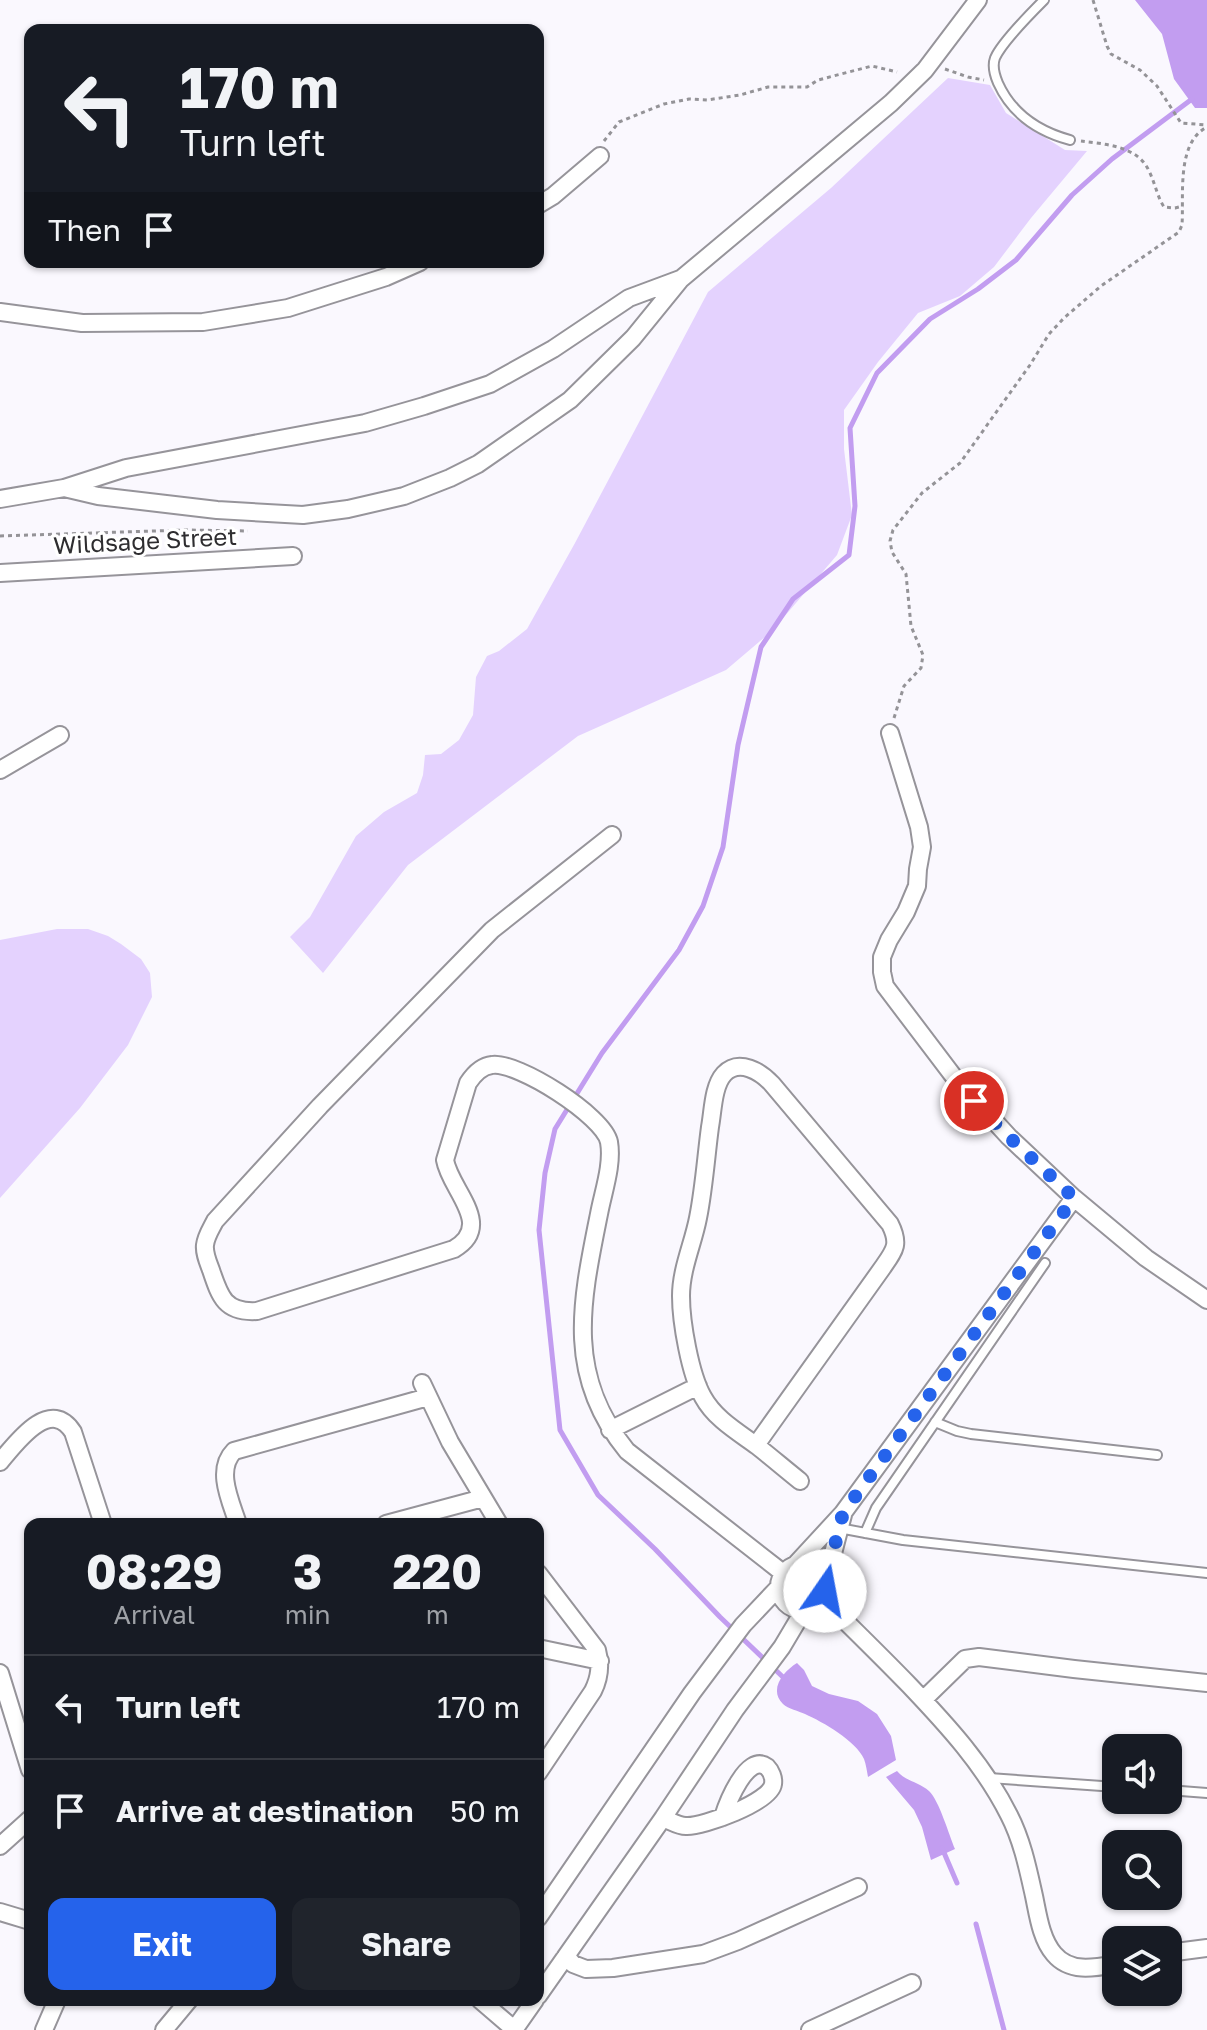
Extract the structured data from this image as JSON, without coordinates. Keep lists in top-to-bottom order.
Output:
{
  "streets": {
    "street": ["Wildsage Street"]
  },
  "page": {
    "turn": ["170 m", "Turn left"],
    "then": "Then",
    "eta": [
      "08:29",
      "Arrival",
      "3",
      "min",
      "220",
      "m"
    ],
    "list": [
      {
        "name": "Turn left",
        "value": "170 m"
      },
      {
        "name": "Arrive at destination",
        "value": "50 m"
      }
    ],
    "buttons": ["Exit", "Share"]
  }
}
